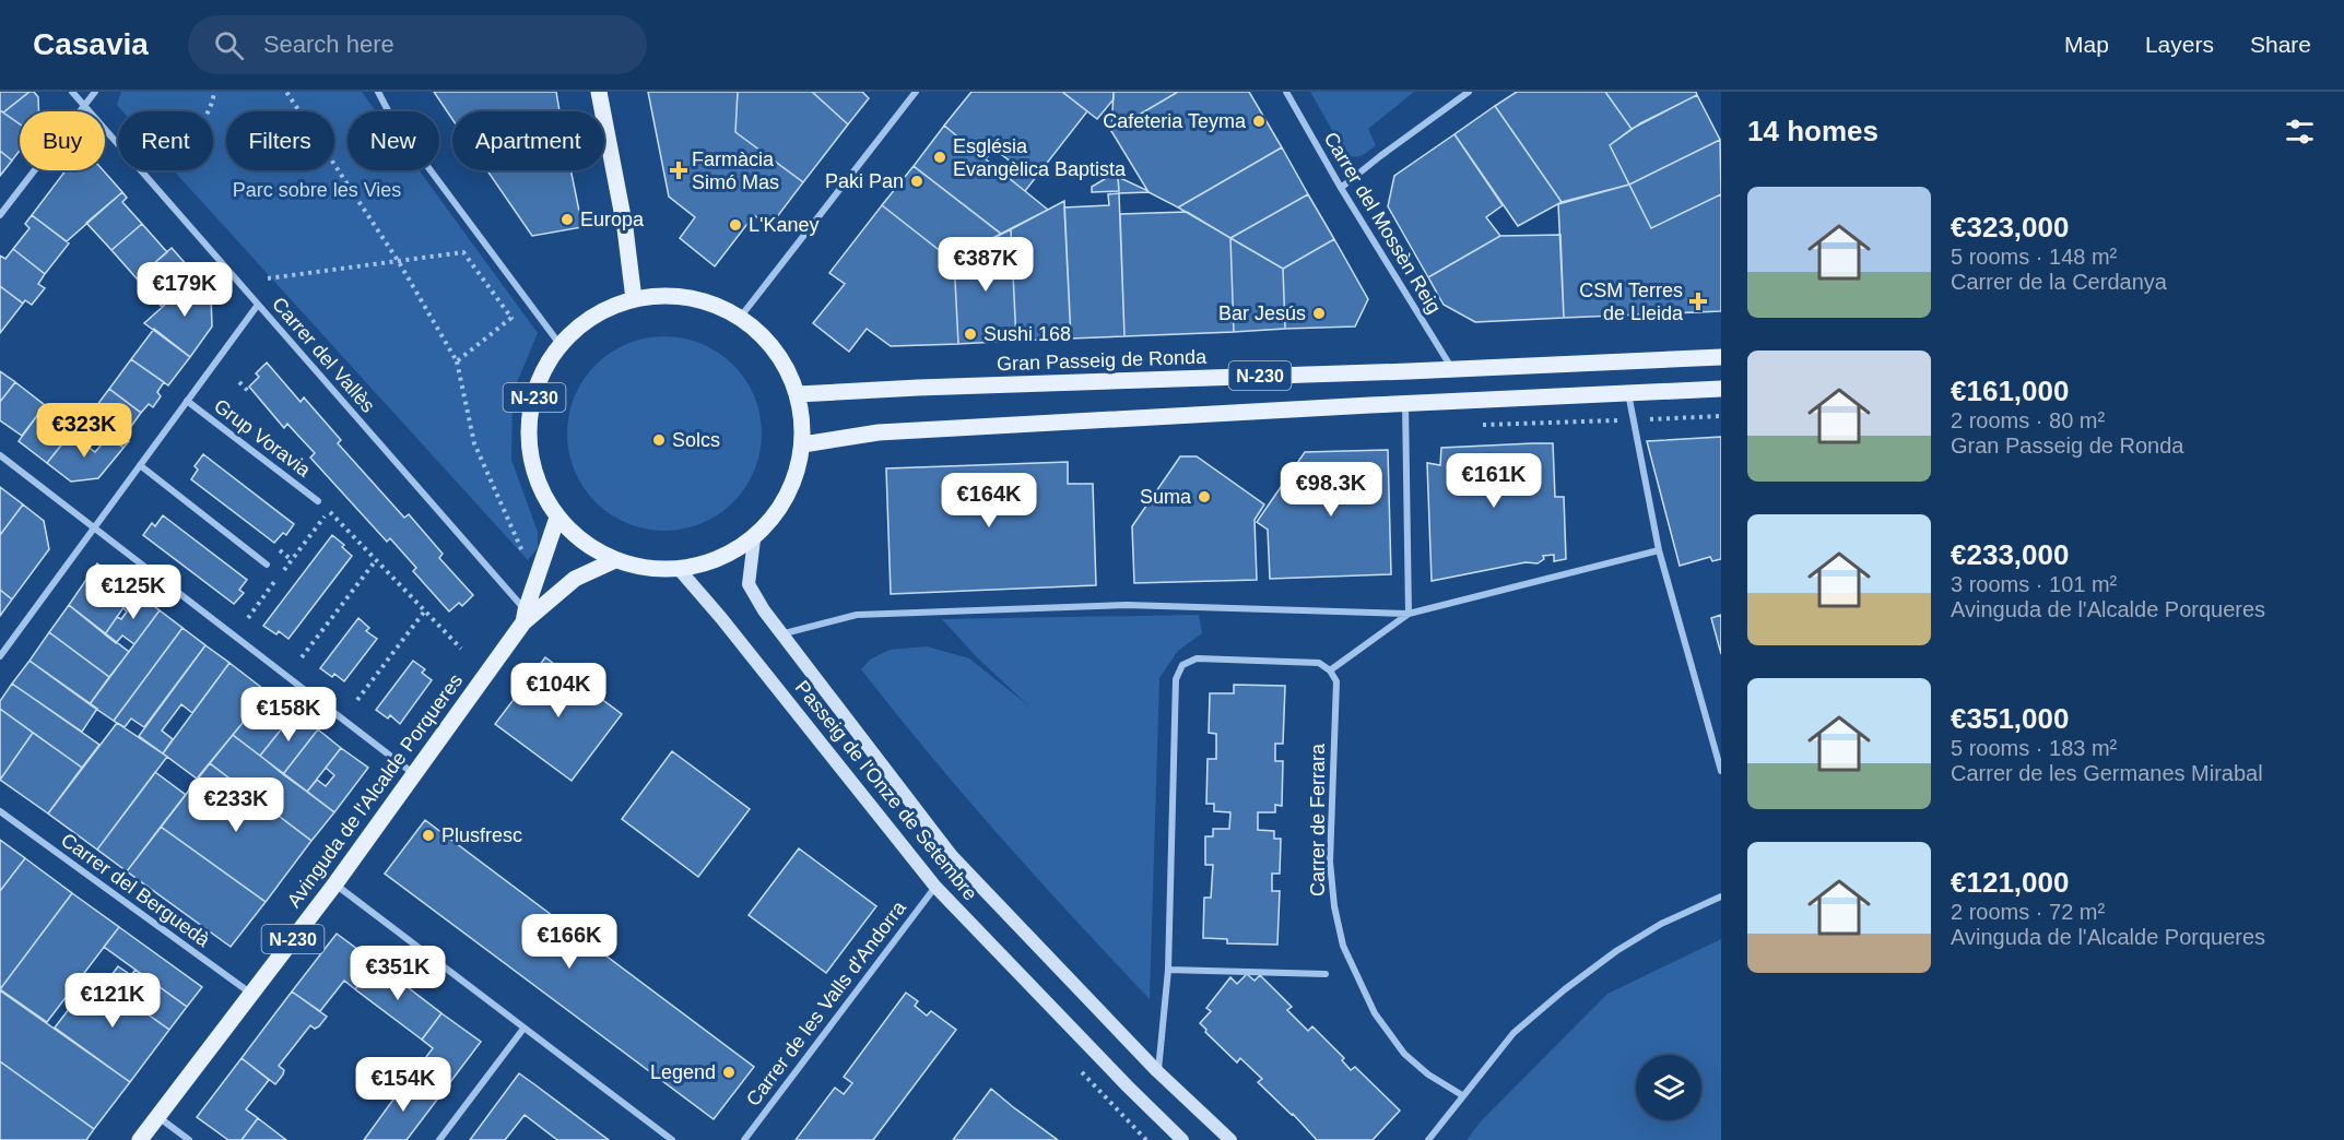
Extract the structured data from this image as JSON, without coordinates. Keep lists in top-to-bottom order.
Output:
{
  "streets": {
    "main road": ["Gran Passeig de Ronda", "N-230", "Avinguda de l'Alcalde Porqueres"],
    "street": [
      "Carrer del Mossèn Reig",
      "Carrer del Vallès",
      "Grup Voravia",
      "Passeig de l'Onze de Setembre",
      "Carrer de Ferrara",
      "Carrer del Berguedà",
      "Carrer de les Valls d'Andorra"
    ]
  },
  "crossings": [
    ["Carrer del Mossèn Reig", "Gran Passeig de Ronda"],
    ["Carrer del Vallès", "Avinguda de l'Alcalde Porqueres"],
    ["Gran Passeig de Ronda", "N-230"],
    ["N-230", "Avinguda de l'Alcalde Porqueres"],
    ["N-230", "Passeig de l'Onze de Setembre"],
    ["Avinguda de l'Alcalde Porqueres", "Carrer del Berguedà"],
    ["Passeig de l'Onze de Setembre", "Carrer de les Valls d'Andorra"]
  ],
  "parks": ["Parc sobre les Vies"],
  "places": {
    "other": [
      "Cafeteria Teyma",
      "Església Evangèlica Baptista",
      "Paki Pan",
      "Europa",
      "L'Kaney",
      "Bar Jesús",
      "Sushi 168",
      "Solcs",
      "Suma",
      "Plusfresc",
      "Legend"
    ],
    "health": ["Farmàcia Simó Mas", "CSM Terres de Lleida"]
  },
  "page": {
    "header": "Casavia",
    "search": "Search here",
    "nav": ["Map", "Layers", "Share"],
    "heading": "14 homes",
    "chip": [
      "Buy",
      "Rent",
      "Filters",
      "New",
      "Apartment"
    ],
    "list": [
      {
        "name": "€323,000",
        "note": "5 rooms · 148 m² · Carrer de la Cerdanya"
      },
      {
        "name": "€161,000",
        "note": "2 rooms · 80 m² · Gran Passeig de Ronda"
      },
      {
        "name": "€233,000",
        "note": "3 rooms · 101 m² · Avinguda de l'Alcalde Porqueres"
      },
      {
        "name": "€351,000",
        "note": "5 rooms · 183 m² · Carrer de les Germanes Mirabal"
      },
      {
        "name": "€121,000",
        "note": "2 rooms · 72 m² · Avinguda de l'Alcalde Porqueres"
      }
    ],
    "price": [
      "€387K",
      "€179K",
      "€323K",
      "€161K",
      "€98.3K",
      "€164K",
      "€125K",
      "€104K",
      "€158K",
      "€233K",
      "€166K",
      "€351K",
      "€121K",
      "€154K"
    ]
  }
}
